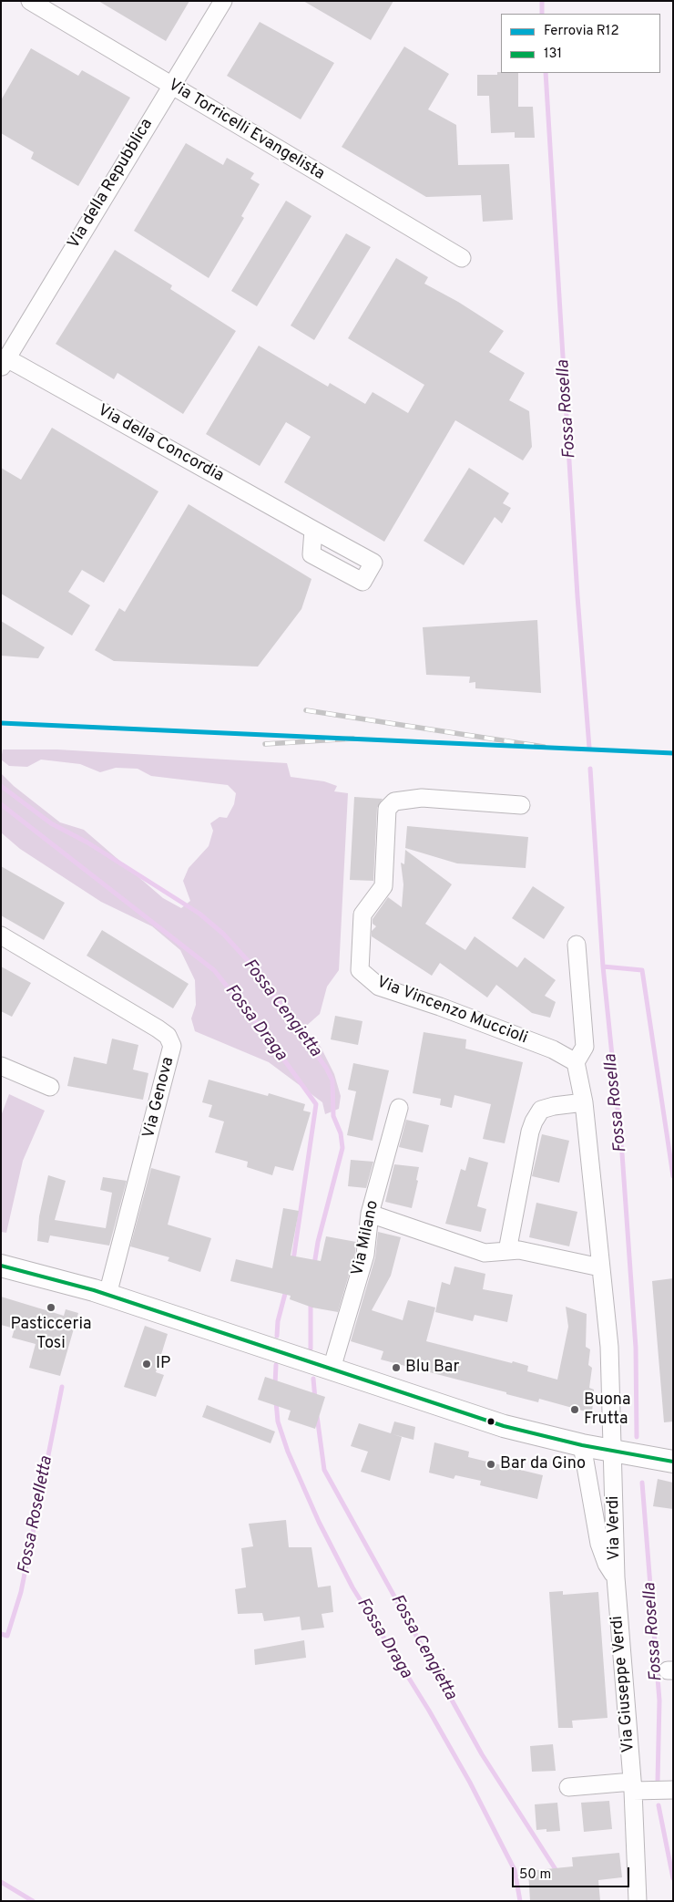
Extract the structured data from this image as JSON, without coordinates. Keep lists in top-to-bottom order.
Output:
{
  "streets": {
    "street": [
      "Via Torricelli Evangelista",
      "Via della Repubblica",
      "Via della Concordia",
      "Via Vincenzo Muccioli",
      "Via Genova",
      "Via Milano",
      "Via Verdi",
      "Via Giuseppe Verdi"
    ]
  },
  "crossings": [
    ["Via Torricelli Evangelista", "Via della Repubblica"],
    ["Via della Repubblica", "Via della Concordia"],
    ["Via Verdi", "Via Giuseppe Verdi"]
  ],
  "water": [
    "Fossa Rosella",
    "Fossa Cengietta",
    "Fossa Draga",
    "Fossa Roselletta"
  ],
  "places": [
    "Pasticceria Tosi",
    "IP",
    "Blu Bar",
    "Buona Frutta",
    "Bar da Gino"
  ],
  "lines": ["rail line R12", "transit line 131"],
  "legend": ["Ferrovia R12", "131"],
  "scale_bar": "50 m"
}
